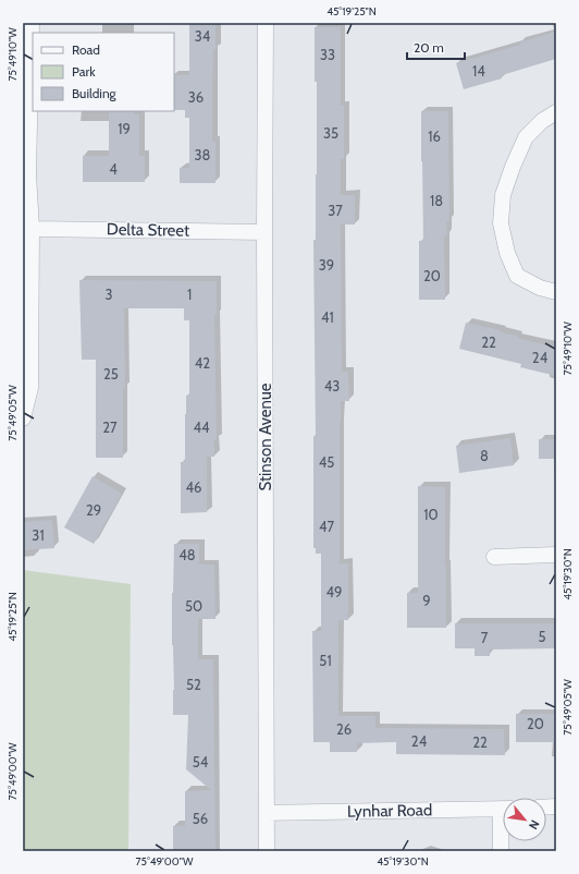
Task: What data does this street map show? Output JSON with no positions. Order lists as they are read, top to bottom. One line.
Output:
{"streets":{"street":["Delta Street","Stinson Avenue","Lynhar Road"]},"crossings":[["Delta Street","Stinson Avenue"],["Stinson Avenue","Lynhar Road"]],"house_numbers":["34","33","14","36","19","35","16","38","4","18","37","39","20","3","1","41","22","24","42","25","43","27","44","8","45","46","29","10","47","31","48","49","9","50","5","7","51","52","20","26","24","22","54","56"],"legend":["Road","Park","Building"],"scale_bar":"20 m","north":"bottom right","coordinates":["45°19'25\"N","75°49'10\"W","75°49'05\"W","45°19'30\"N","75°49'00\"W"]}
